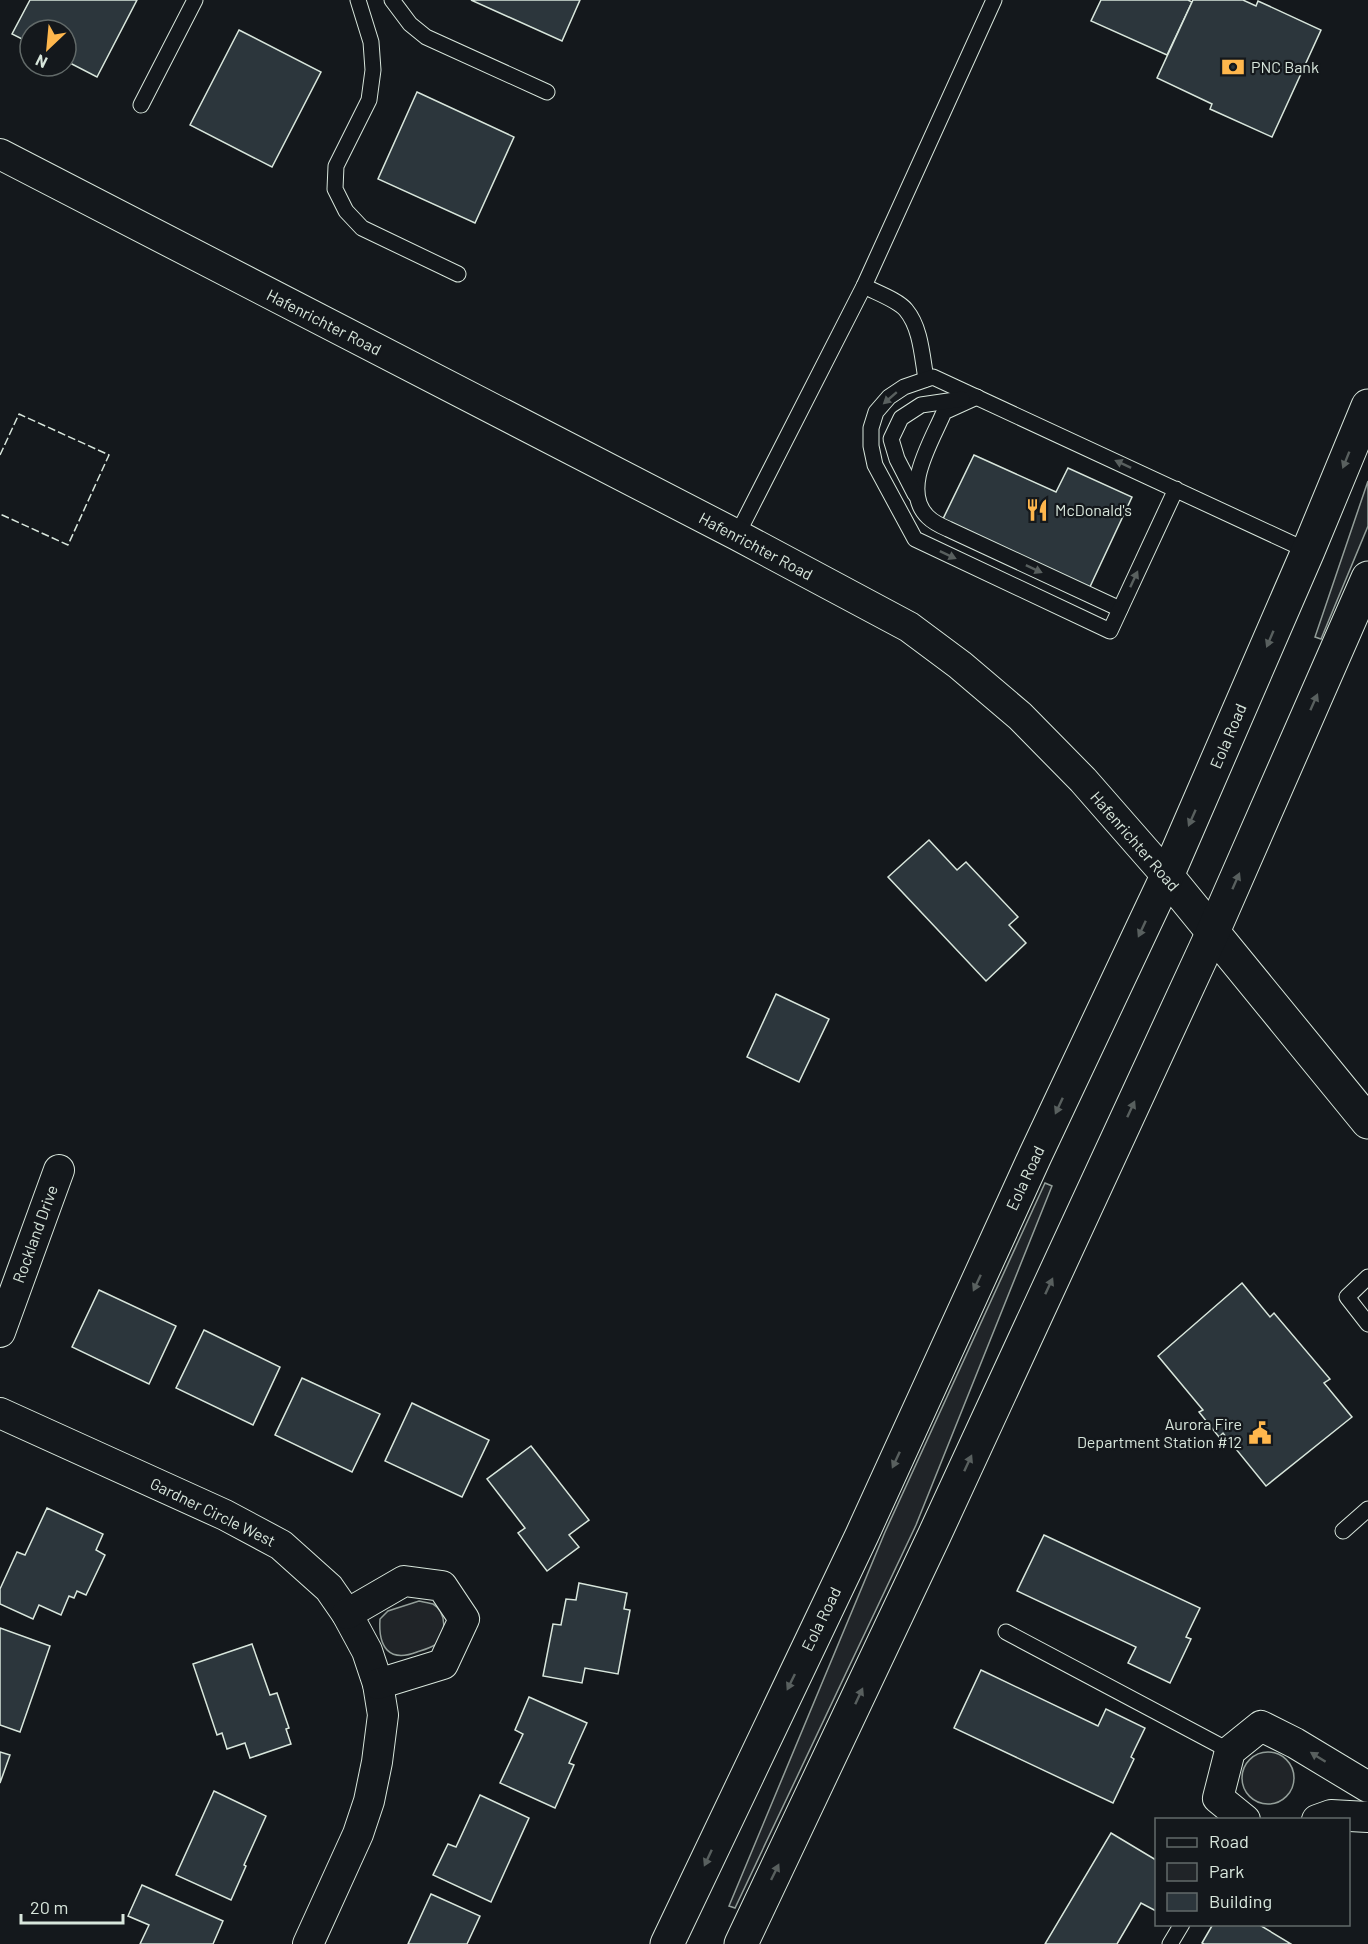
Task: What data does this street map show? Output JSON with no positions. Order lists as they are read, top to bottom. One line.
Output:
{"streets":{"street":["Hafenrichter Road","Eola Road","Rockland Drive","Gardner Circle West"]},"crossings":[["Hafenrichter Road","Eola Road"]],"places":{"bank":["PNC Bank"],"restaurant":["McDonald's"],"public building":["Aurora Fire Department Station #12"]},"legend":["Road","Park","Building"],"scale_bar":"20 m","north":"bottom left"}
